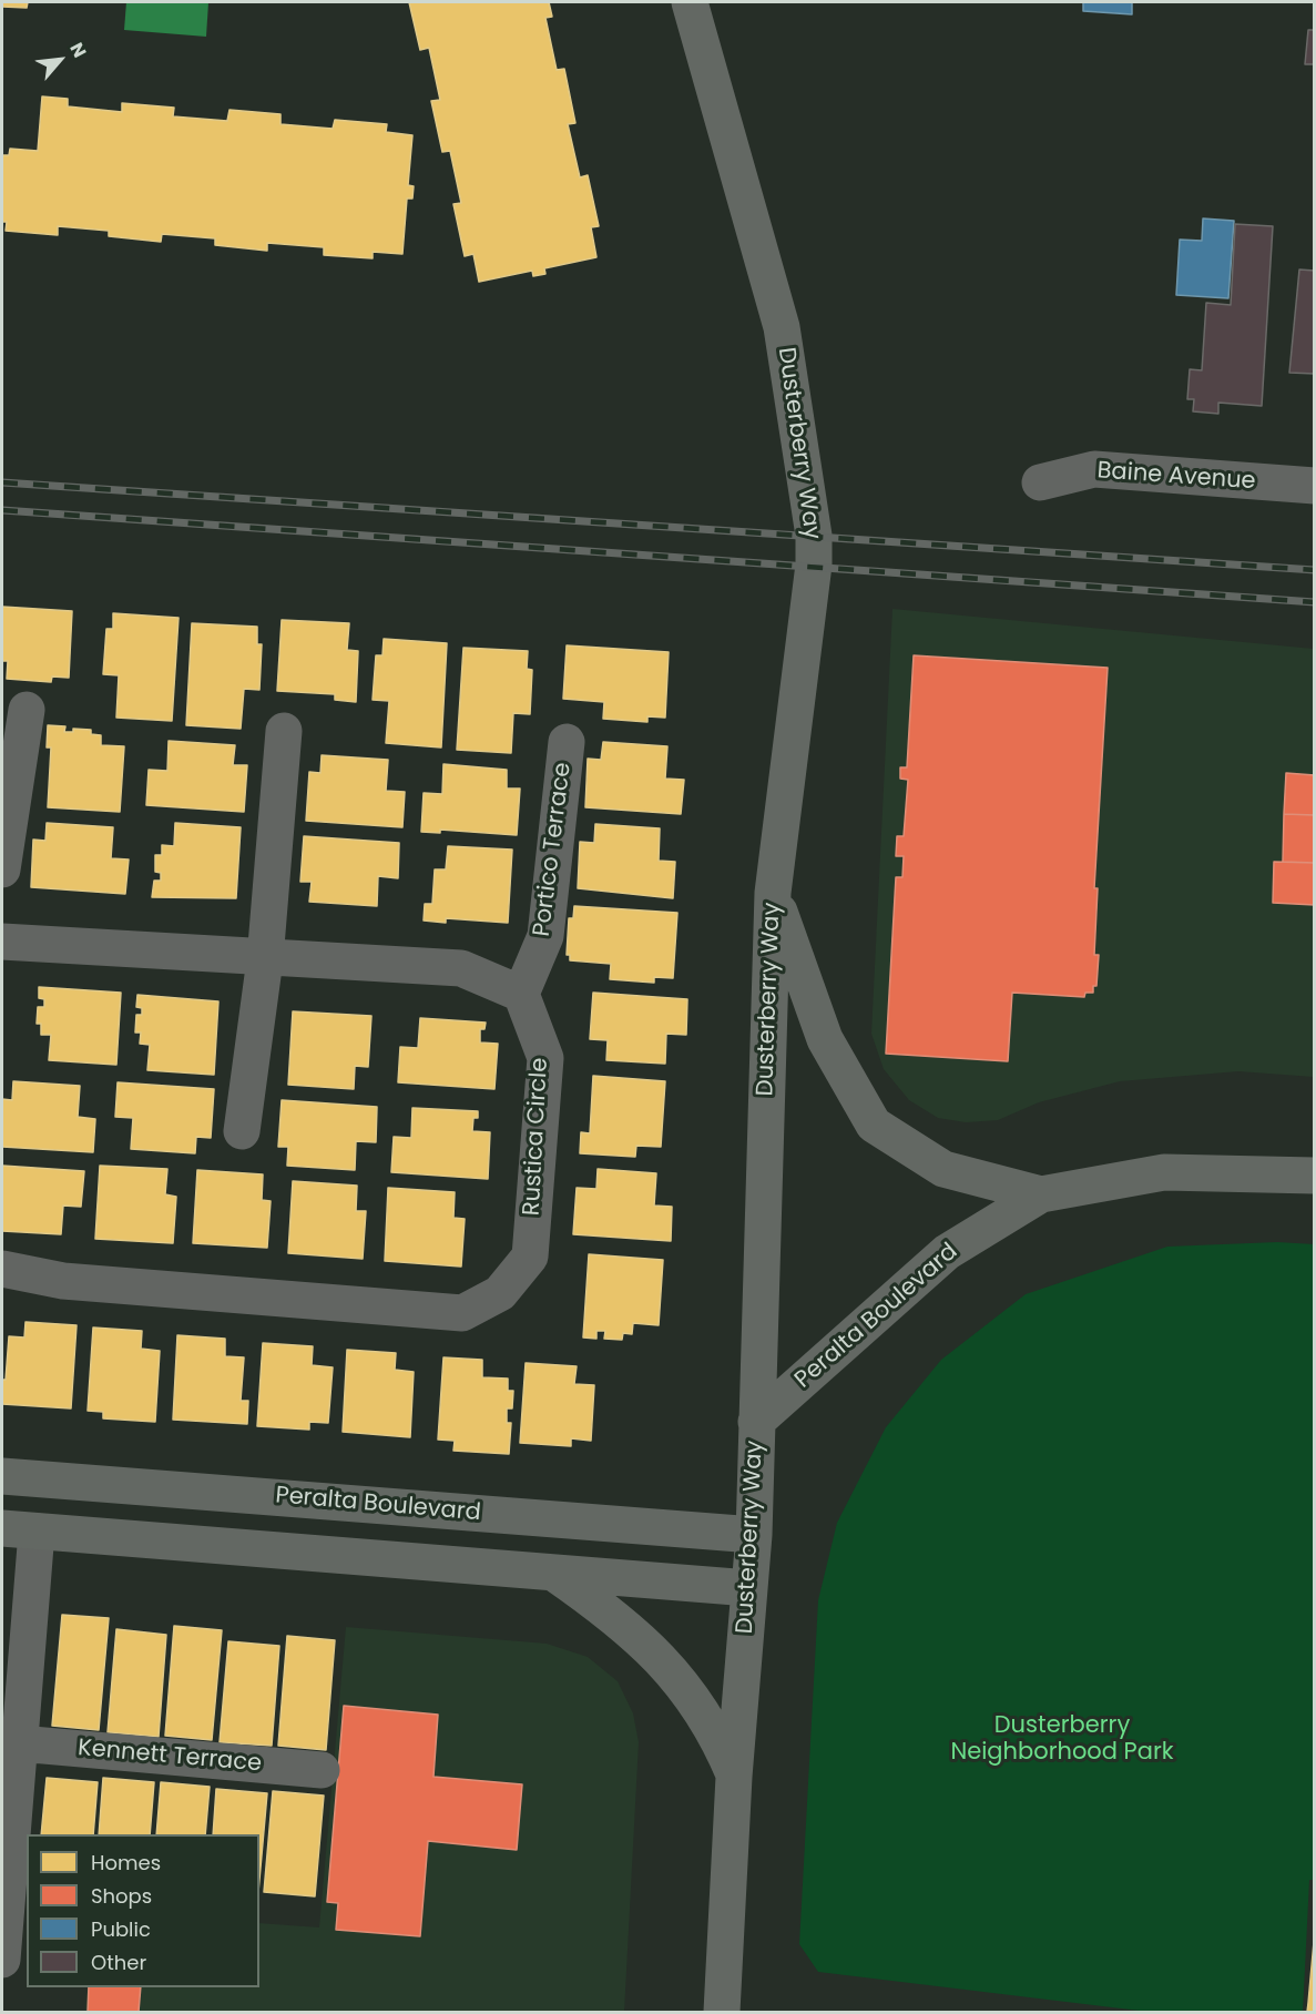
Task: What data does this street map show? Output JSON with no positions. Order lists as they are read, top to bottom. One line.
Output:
{"streets":{"main road":["Dusterberry Way","Peralta Boulevard"],"street":["Baine Avenue","Portico Terrace","Rustica Circle","Kennett Terrace"]},"crossings":[["Dusterberry Way","Peralta Boulevard"],["Portico Terrace","Rustica Circle"]],"parks":["Dusterberry Neighborhood Park"],"legend":["Homes","Shops","Public","Other"],"north":"top right"}
